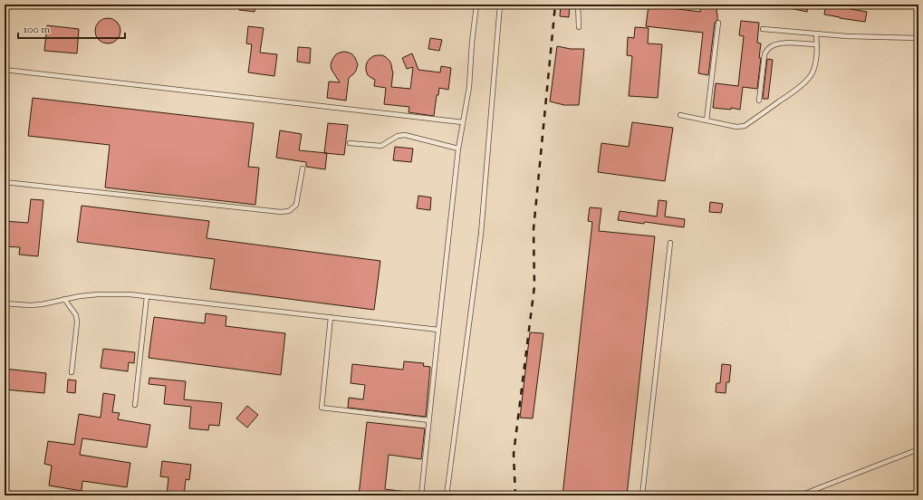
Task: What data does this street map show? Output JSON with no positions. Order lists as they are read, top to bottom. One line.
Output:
{"scale_bar":"100 m"}
